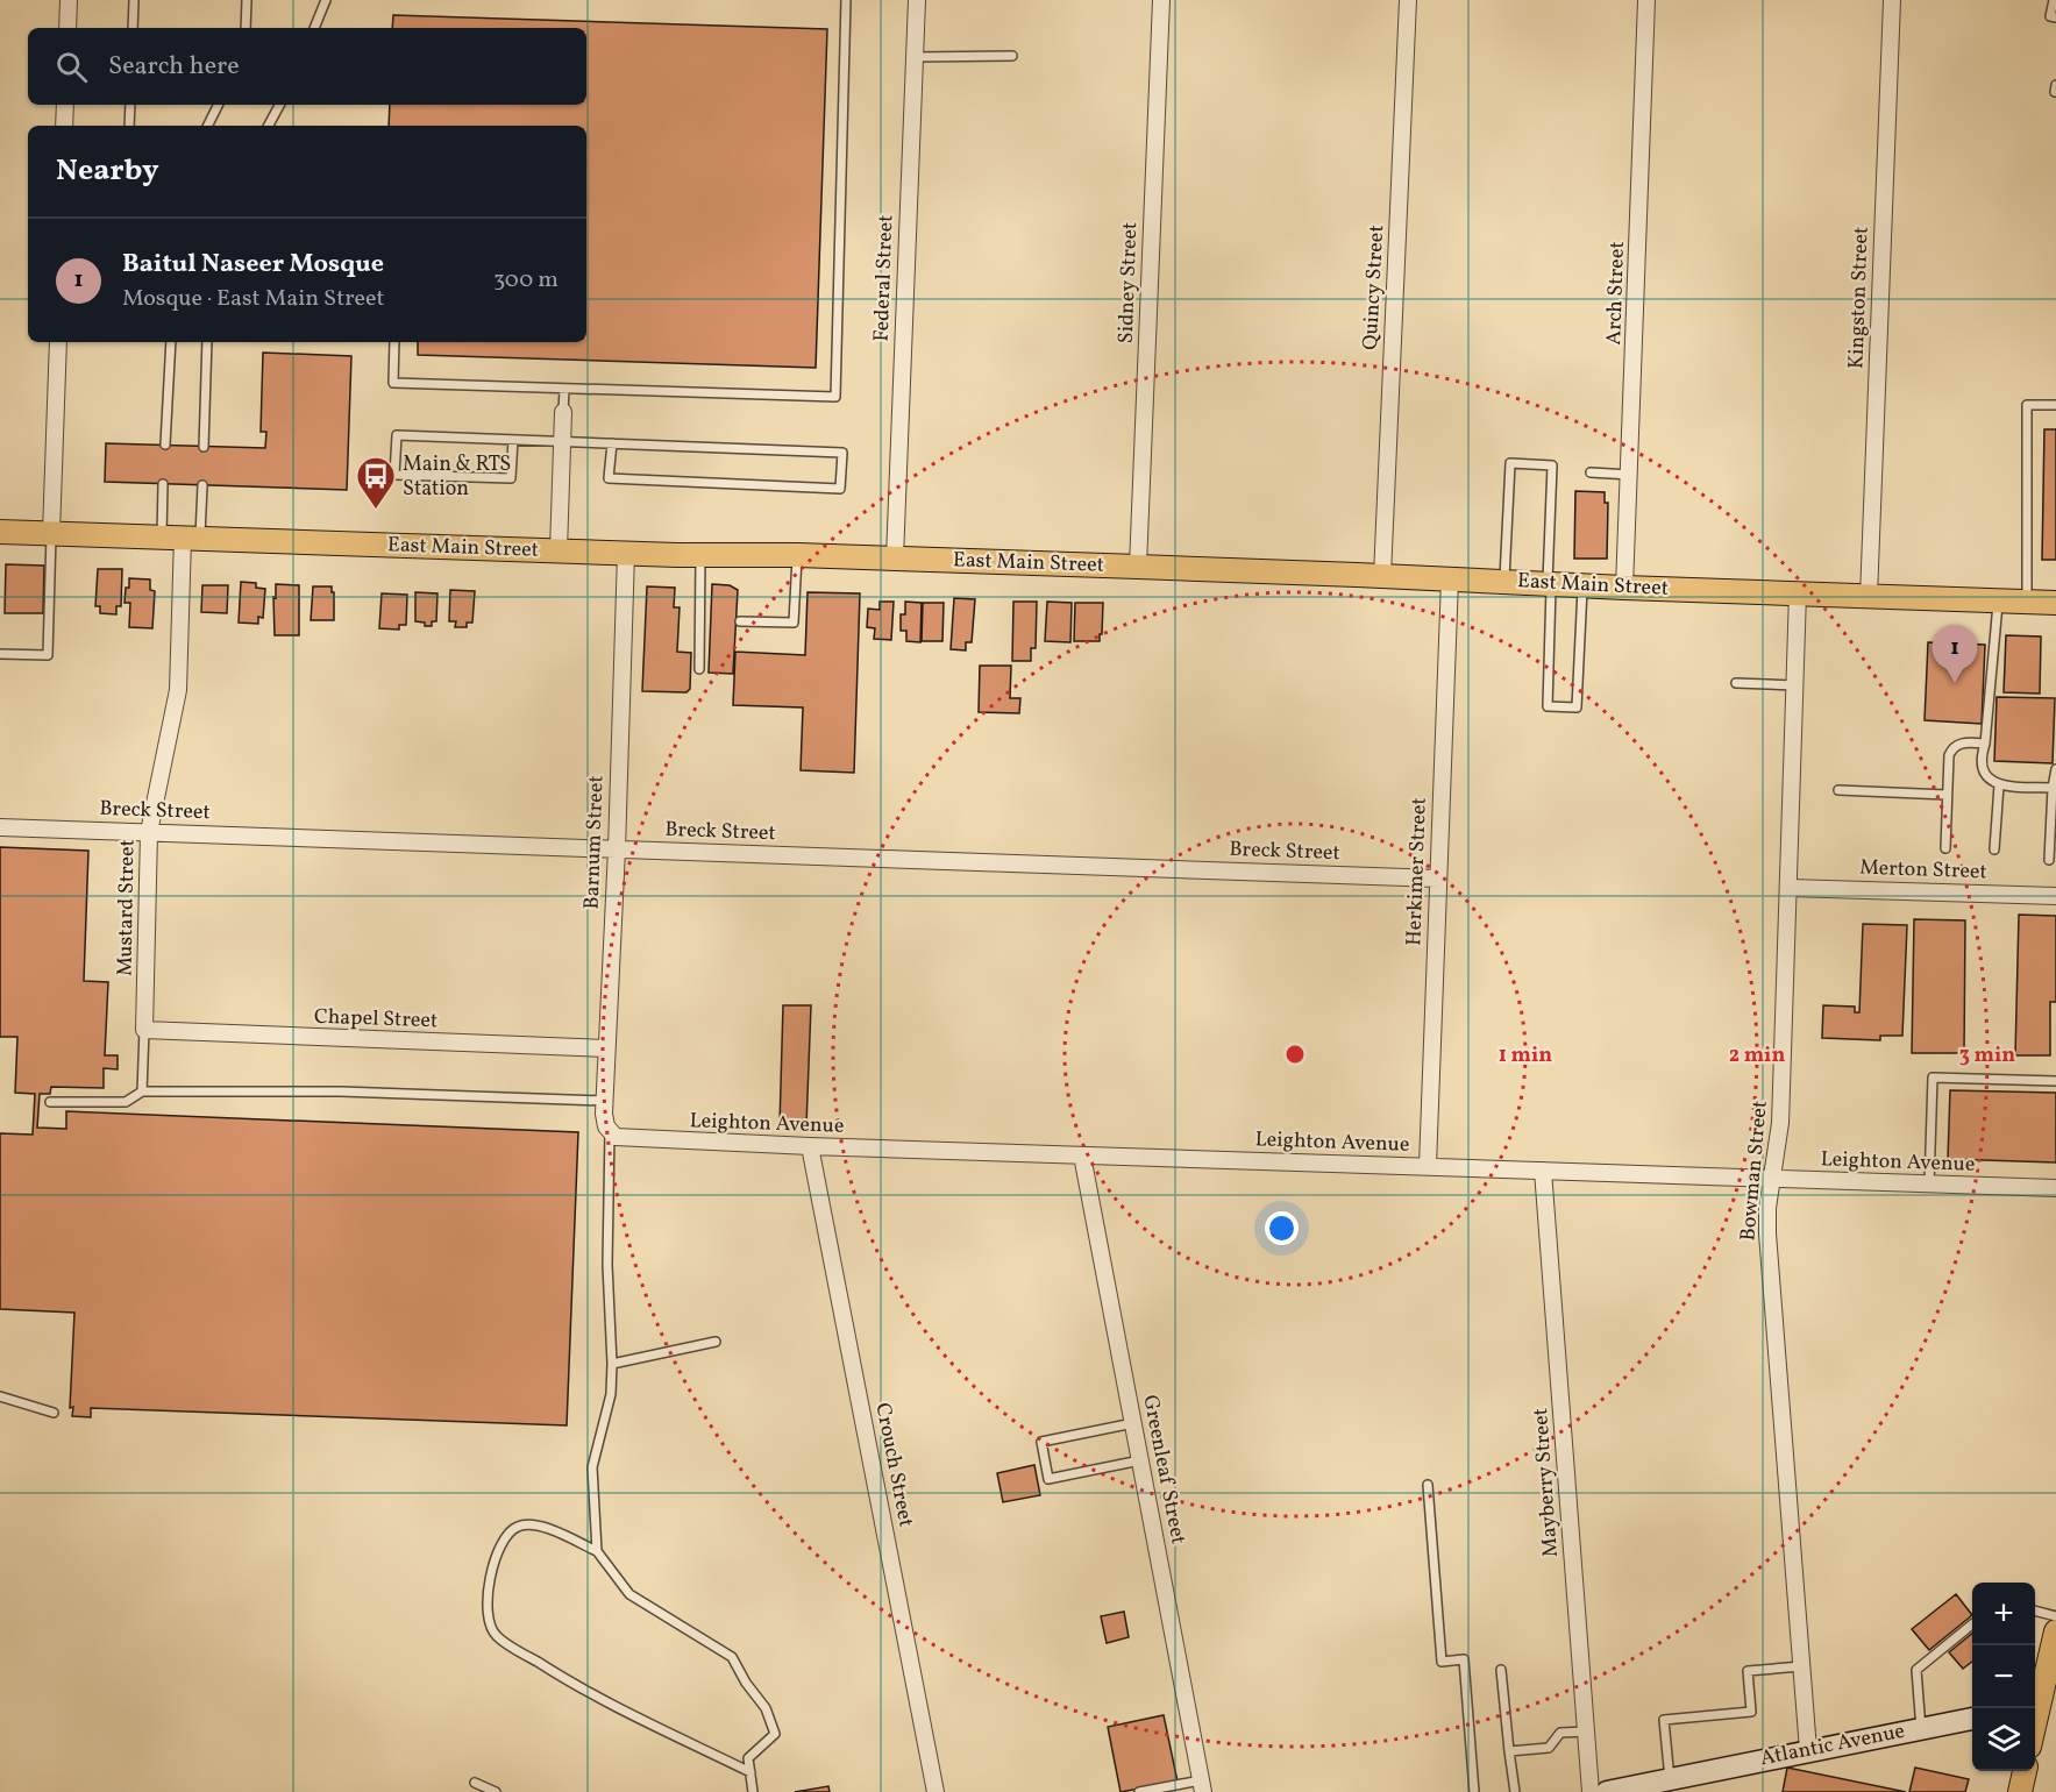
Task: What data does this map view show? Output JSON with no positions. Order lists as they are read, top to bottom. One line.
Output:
{"streets":{"main road":["East Main Street","Atlantic Avenue"],"street":["Federal Street","Sidney Street","Quincy Street","Arch Street","Kingston Street","Breck Street","Barnum Street","Merton Street","Herkimer Street","Mustard Street","Chapel Street","Leighton Avenue","Bowman Street","Crouch Street","Greenleaf Street","Mayberry Street"]},"crossings":[["Federal Street","East Main Street"],["Sidney Street","East Main Street"],["Quincy Street","East Main Street"],["Arch Street","East Main Street"],["Kingston Street","East Main Street"],["East Main Street","Barnum Street"],["East Main Street","Herkimer Street"],["East Main Street","Mustard Street"],["East Main Street","Bowman Street"],["Breck Street","Barnum Street"],["Breck Street","Herkimer Street"],["Breck Street","Mustard Street"],["Barnum Street","Chapel Street"],["Barnum Street","Leighton Avenue"],["Merton Street","Bowman Street"],["Herkimer Street","Leighton Avenue"],["Mustard Street","Chapel Street"],["Leighton Avenue","Bowman Street"],["Leighton Avenue","Crouch Street"],["Leighton Avenue","Greenleaf Street"],["Leighton Avenue","Mayberry Street"],["Bowman Street","Atlantic Avenue"]],"places":{"bus stop":["Main & RTS Station"]},"page":{"search":"Search here","heading":"Nearby","list":[{"mark":"1","name":"Baitul Naseer Mosque","note":"Mosque · East Main Street","value":"300 m"}],"pins":"1","map_buttons":["+","−"]},"rings":["1 min","2 min","3 min"]}
